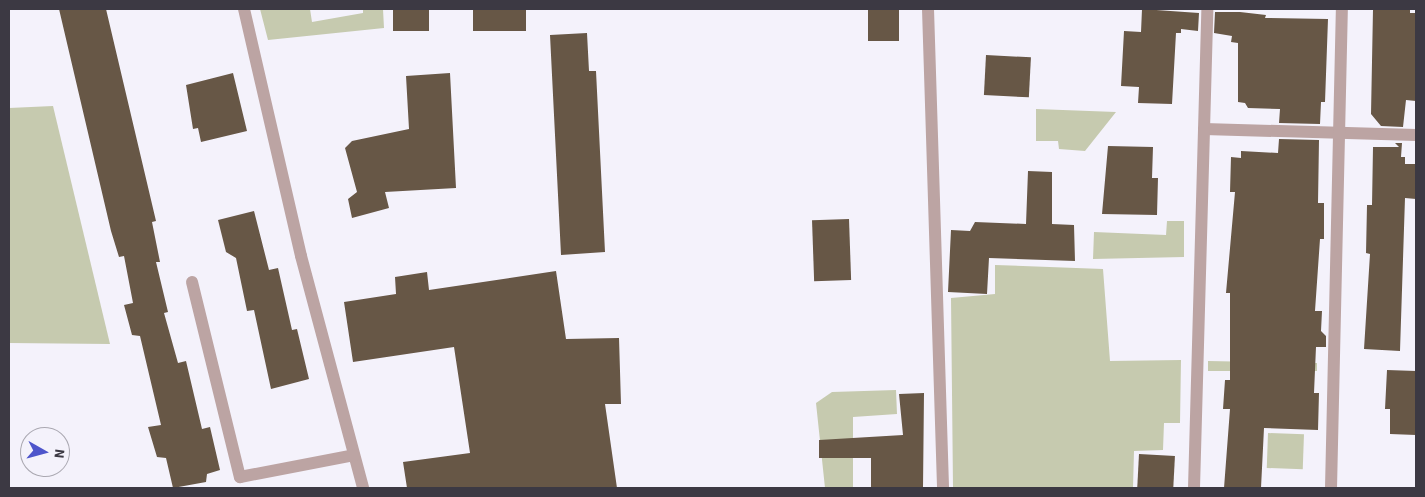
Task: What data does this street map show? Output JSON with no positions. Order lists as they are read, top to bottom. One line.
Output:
{"north":"right"}
